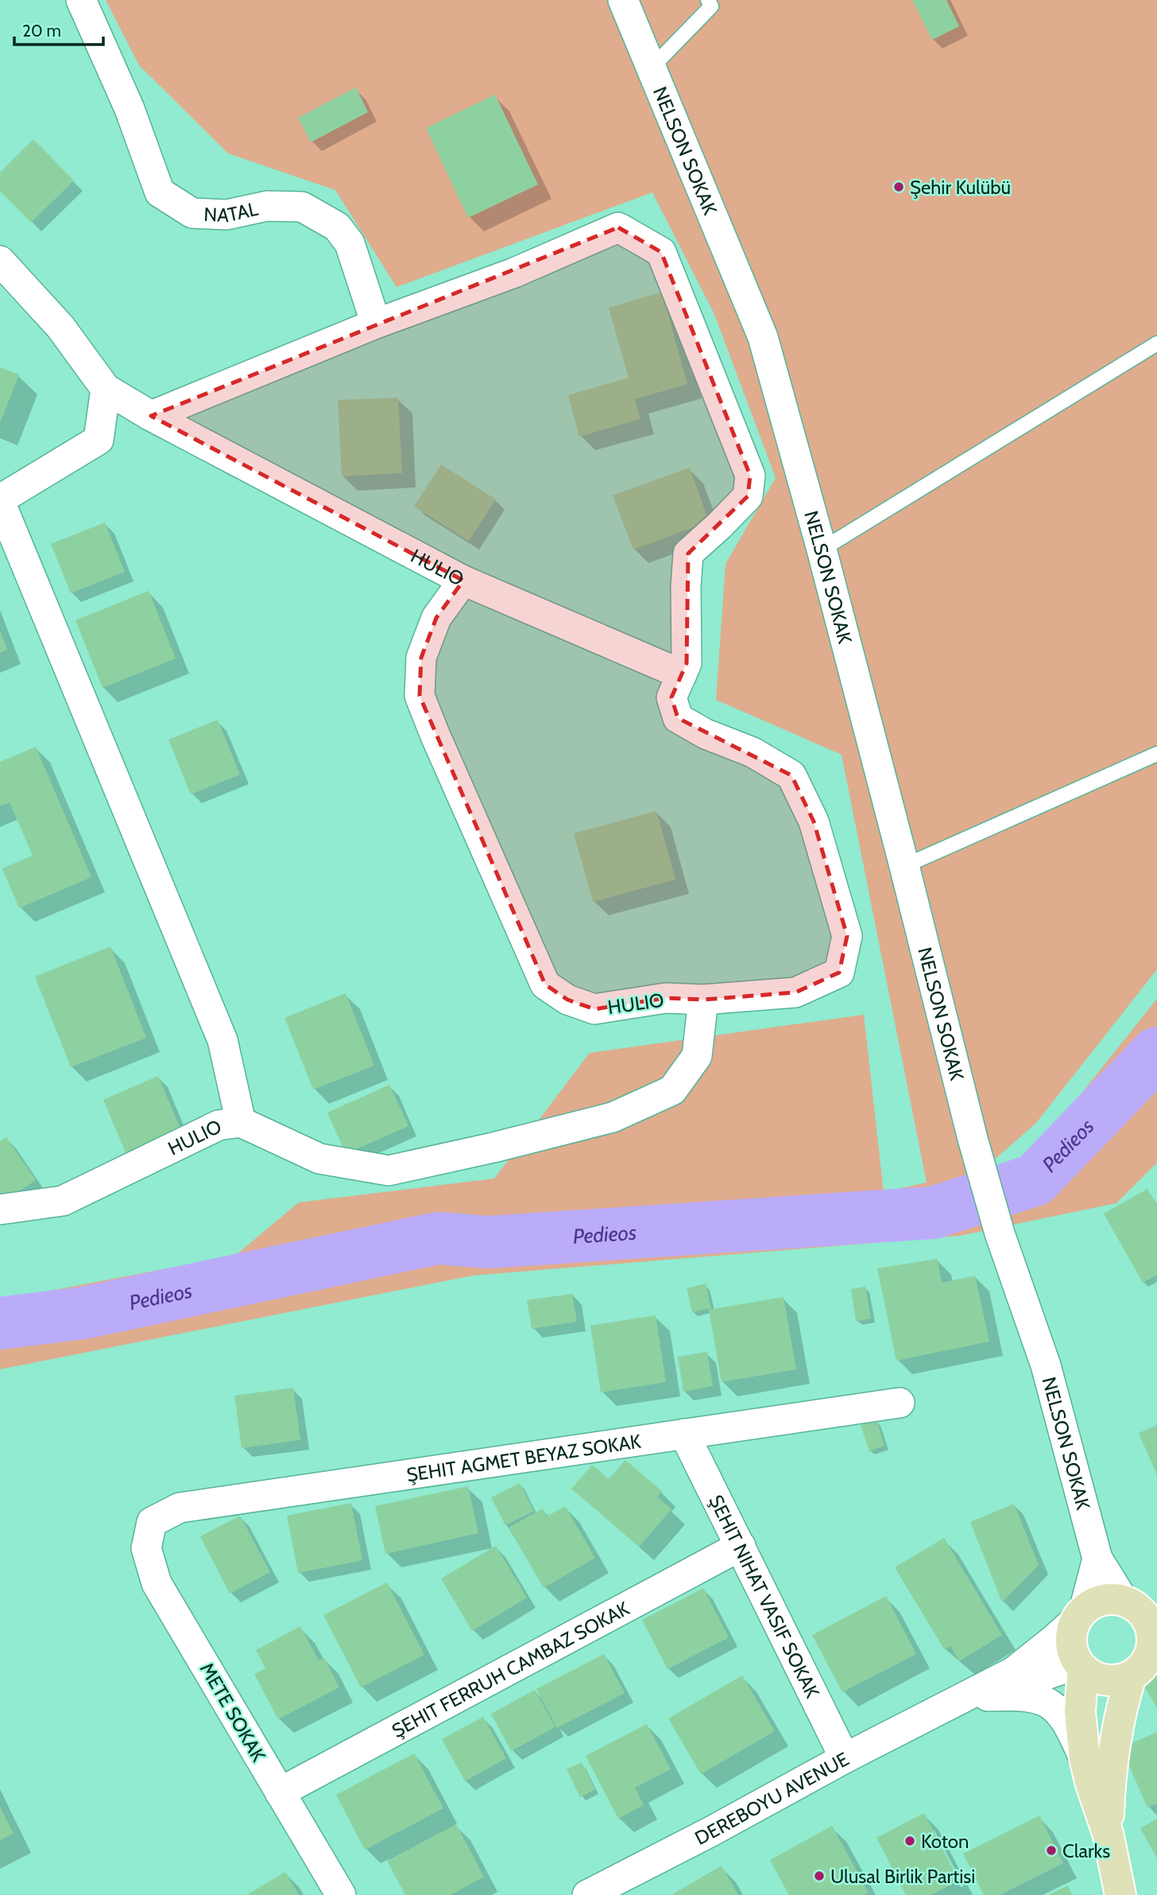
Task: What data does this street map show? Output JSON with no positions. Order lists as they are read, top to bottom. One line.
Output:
{"streets":{"street":["NELSON SOKAK","NATAL","HULIO","ŞEHIT AGMET BEYAZ SOKAK","ŞEHIT NIHAT VASIF SOKAK","ŞEHIT FERRUH CAMBAZ SOKAK","METE SOKAK","DEREBOYU AVENUE"]},"crossings":[["NELSON SOKAK","DEREBOYU AVENUE"],["ŞEHIT AGMET BEYAZ SOKAK","ŞEHIT NIHAT VASIF SOKAK"],["ŞEHIT AGMET BEYAZ SOKAK","METE SOKAK"],["ŞEHIT NIHAT VASIF SOKAK","ŞEHIT FERRUH CAMBAZ SOKAK"],["ŞEHIT NIHAT VASIF SOKAK","DEREBOYU AVENUE"],["ŞEHIT FERRUH CAMBAZ SOKAK","METE SOKAK"]],"water":["Pedieos"],"places":["Şehir Kulübü","Koton","Clarks","Ulusal Birlik Partisi"],"scale_bar":"20 m"}
